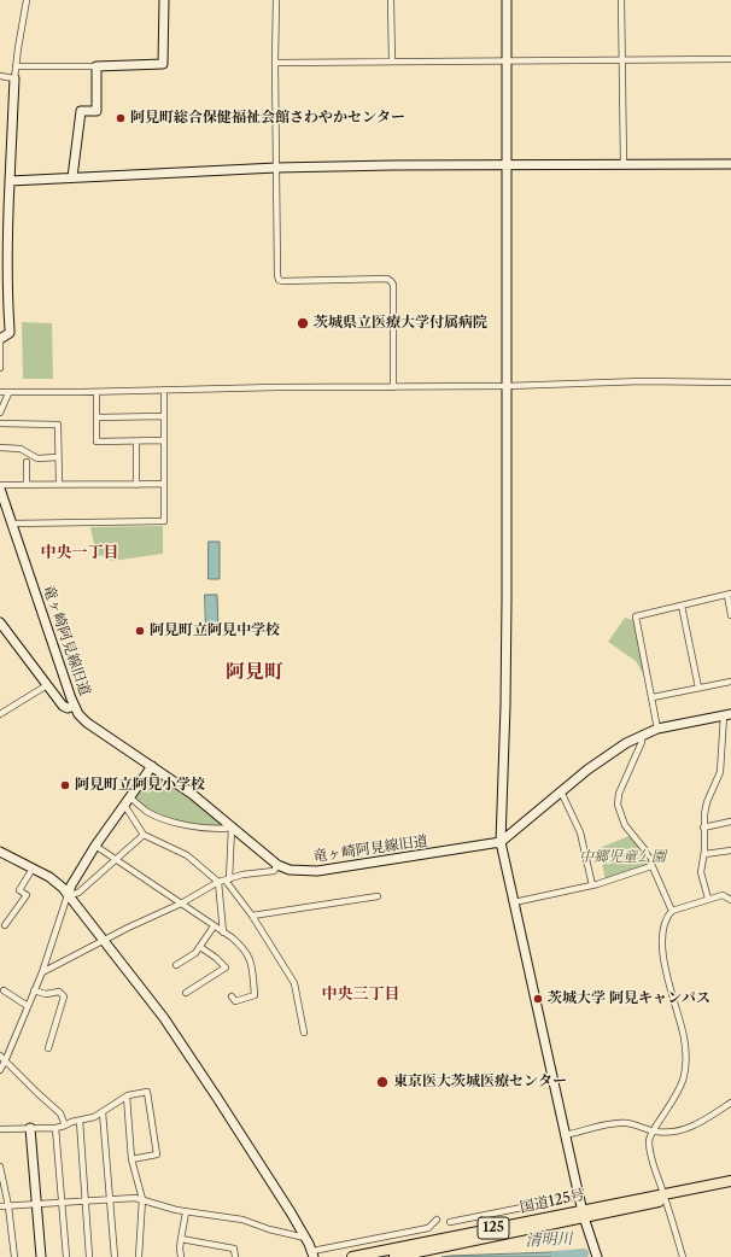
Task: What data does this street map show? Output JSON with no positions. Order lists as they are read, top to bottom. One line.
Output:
{"streets":{"highway":["国道125号","125"],"street":["竜ヶ崎阿見線旧道"]},"districts":["中央一丁目","阿見町","中央三丁目"],"water":["清明川"],"parks":["中郷児童公園"],"places":["阿見町総合保健福祉会館さわやかセンター","茨城県立医療大学付属病院","阿見町立阿見中学校","阿見町立阿見小学校","茨城大学 阿見キャンパス","東京医大茨城医療センター"]}
